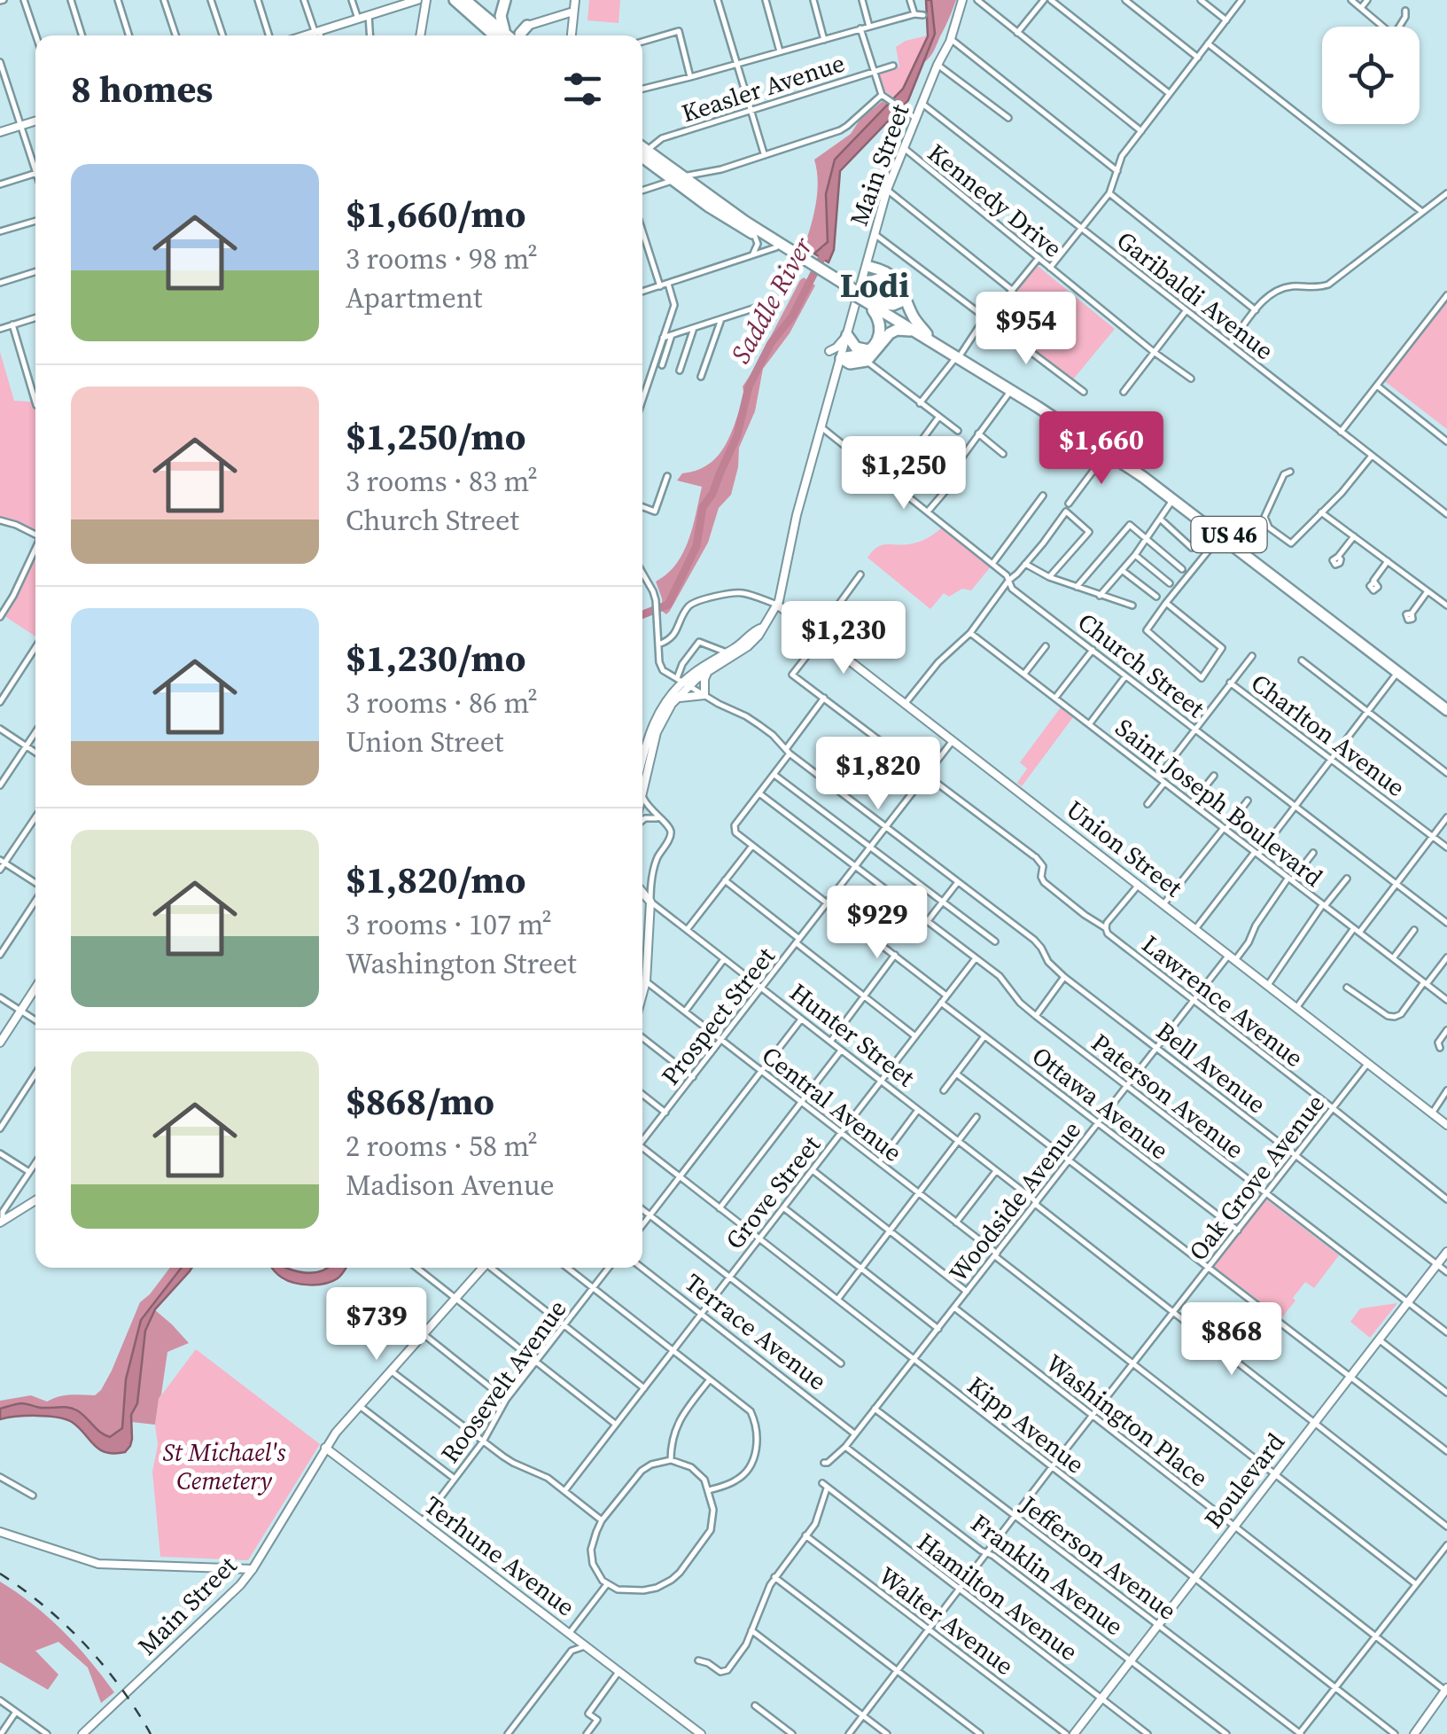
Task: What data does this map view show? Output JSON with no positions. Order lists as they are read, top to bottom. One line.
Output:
{"streets":{"highway":["US 46"],"street":["Keasler Avenue","Main Street","Kennedy Drive","Garibaldi Avenue","Church Street","Charlton Avenue","Saint Joseph Boulevard","Union Street","Lawrence Avenue","Prospect Street","Hunter Street","Bell Avenue","Paterson Avenue","Ottawa Avenue","Central Avenue","Oak Grove Avenue","Grove Street","Woodside Avenue","Terrace Avenue","Roosevelt Avenue","Washington Place","Kipp Avenue","Boulevard","Terhune Avenue","Jefferson Avenue","Franklin Avenue","Hamilton Avenue","Walter Avenue"]},"crossings":[["Main Street","Kennedy Drive"],["Main Street","Garibaldi Avenue"],["Main Street","US 46"],["Main Street","Church Street"],["Main Street","Union Street"],["Main Street","Terhune Avenue"],["Saint Joseph Boulevard","Woodside Avenue"],["Union Street","Prospect Street"],["Union Street","Oak Grove Avenue"],["Union Street","Woodside Avenue"],["Lawrence Avenue","Prospect Street"],["Lawrence Avenue","Oak Grove Avenue"],["Lawrence Avenue","Woodside Avenue"],["Prospect Street","Hunter Street"],["Prospect Street","Bell Avenue"],["Prospect Street","Paterson Avenue"],["Prospect Street","Central Avenue"],["Hunter Street","Oak Grove Avenue"],["Hunter Street","Grove Street"],["Hunter Street","Woodside Avenue"],["Hunter Street","Boulevard"],["Bell Avenue","Oak Grove Avenue"],["Bell Avenue","Woodside Avenue"],["Bell Avenue","Boulevard"],["Paterson Avenue","Oak Grove Avenue"],["Paterson Avenue","Grove Street"],["Paterson Avenue","Woodside Avenue"],["Paterson Avenue","Boulevard"],["Ottawa Avenue","Oak Grove Avenue"],["Ottawa Avenue","Grove Street"],["Ottawa Avenue","Woodside Avenue"],["Central Avenue","Oak Grove Avenue"],["Central Avenue","Grove Street"],["Central Avenue","Woodside Avenue"],["Central Avenue","Boulevard"],["Oak Grove Avenue","Washington Place"],["Oak Grove Avenue","Kipp Avenue"],["Oak Grove Avenue","Jefferson Avenue"],["Oak Grove Avenue","Franklin Avenue"],["Oak Grove Avenue","Hamilton Avenue"],["Oak Grove Avenue","Walter Avenue"],["Grove Street","Terrace Avenue"],["Grove Street","Kipp Avenue"],["Woodside Avenue","Terrace Avenue"],["Woodside Avenue","Washington Place"],["Woodside Avenue","Kipp Avenue"],["Woodside Avenue","Jefferson Avenue"],["Woodside Avenue","Franklin Avenue"],["Roosevelt Avenue","Terhune Avenue"],["Washington Place","Boulevard"],["Kipp Avenue","Boulevard"],["Boulevard","Jefferson Avenue"],["Boulevard","Franklin Avenue"],["Boulevard","Hamilton Avenue"],["Hamilton Avenue","Walter Avenue"]],"districts":["Lodi"],"water":["Saddle River"],"parks":["St Michael's Cemetery"],"page":{"heading":"8 homes","list":[{"name":"$1,660/mo","note":"3 rooms · 98 m² · Apartment"},{"name":"$1,250/mo","note":"3 rooms · 83 m² · Church Street"},{"name":"$1,230/mo","note":"3 rooms · 86 m² · Union Street"},{"name":"$1,820/mo","note":"3 rooms · 107 m² · Washington Street"},{"name":"$868/mo","note":"2 rooms · 58 m² · Madison Avenue"}],"price":["$954","$1,660","$1,250","$1,230","$1,820","$929","$739","$868"]}}
